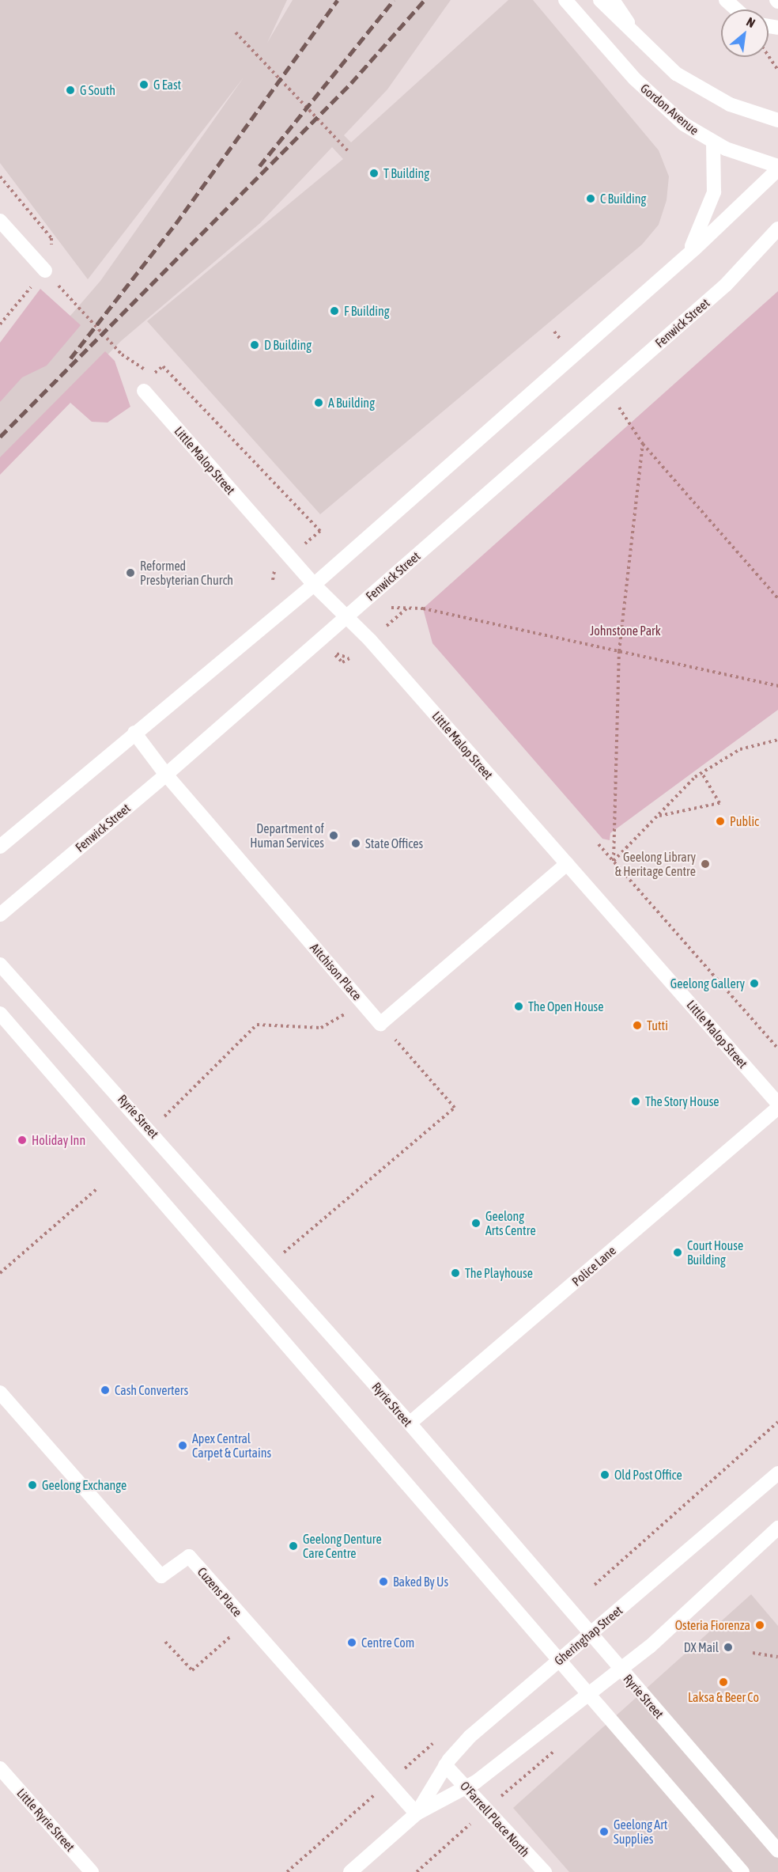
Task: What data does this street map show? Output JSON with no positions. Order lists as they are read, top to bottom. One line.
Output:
{"streets":{"street":["Gordon Avenue","Fenwick Street","Little Malop Street","Aitchison Place","Ryrie Street","Police Lane","Cuzens Place","Gheringhap Street","O'Farrell Place North","Little Ryrie Street"]},"crossings":[["Fenwick Street","Little Malop Street"],["Fenwick Street","Aitchison Place"],["Ryrie Street","Police Lane"],["Ryrie Street","Gheringhap Street"],["Cuzens Place","Gheringhap Street"],["Gheringhap Street","O'Farrell Place North"]],"parks":["Johnstone Park"],"places":["G East","G South","T Building","C Building","F Building","D Building","A Building","Reformed Presbyterian Church","Public","Department of Human Services","State Offices","Geelong Library & Heritage Centre","Geelong Gallery","The Open House","Tutti","The Story House","Holiday Inn","Geelong Arts Centre","Court House Building","The Playhouse","Cash Converters","Apex Central Carpet & Curtains","Old Post Office","Geelong Exchange","Geelong Denture Care Centre","Baked By Us","Osteria Fiorenza","Centre Com","DX Mail","Laksa & Beer Co","Geelong Art Supplies"],"north":"top right"}
